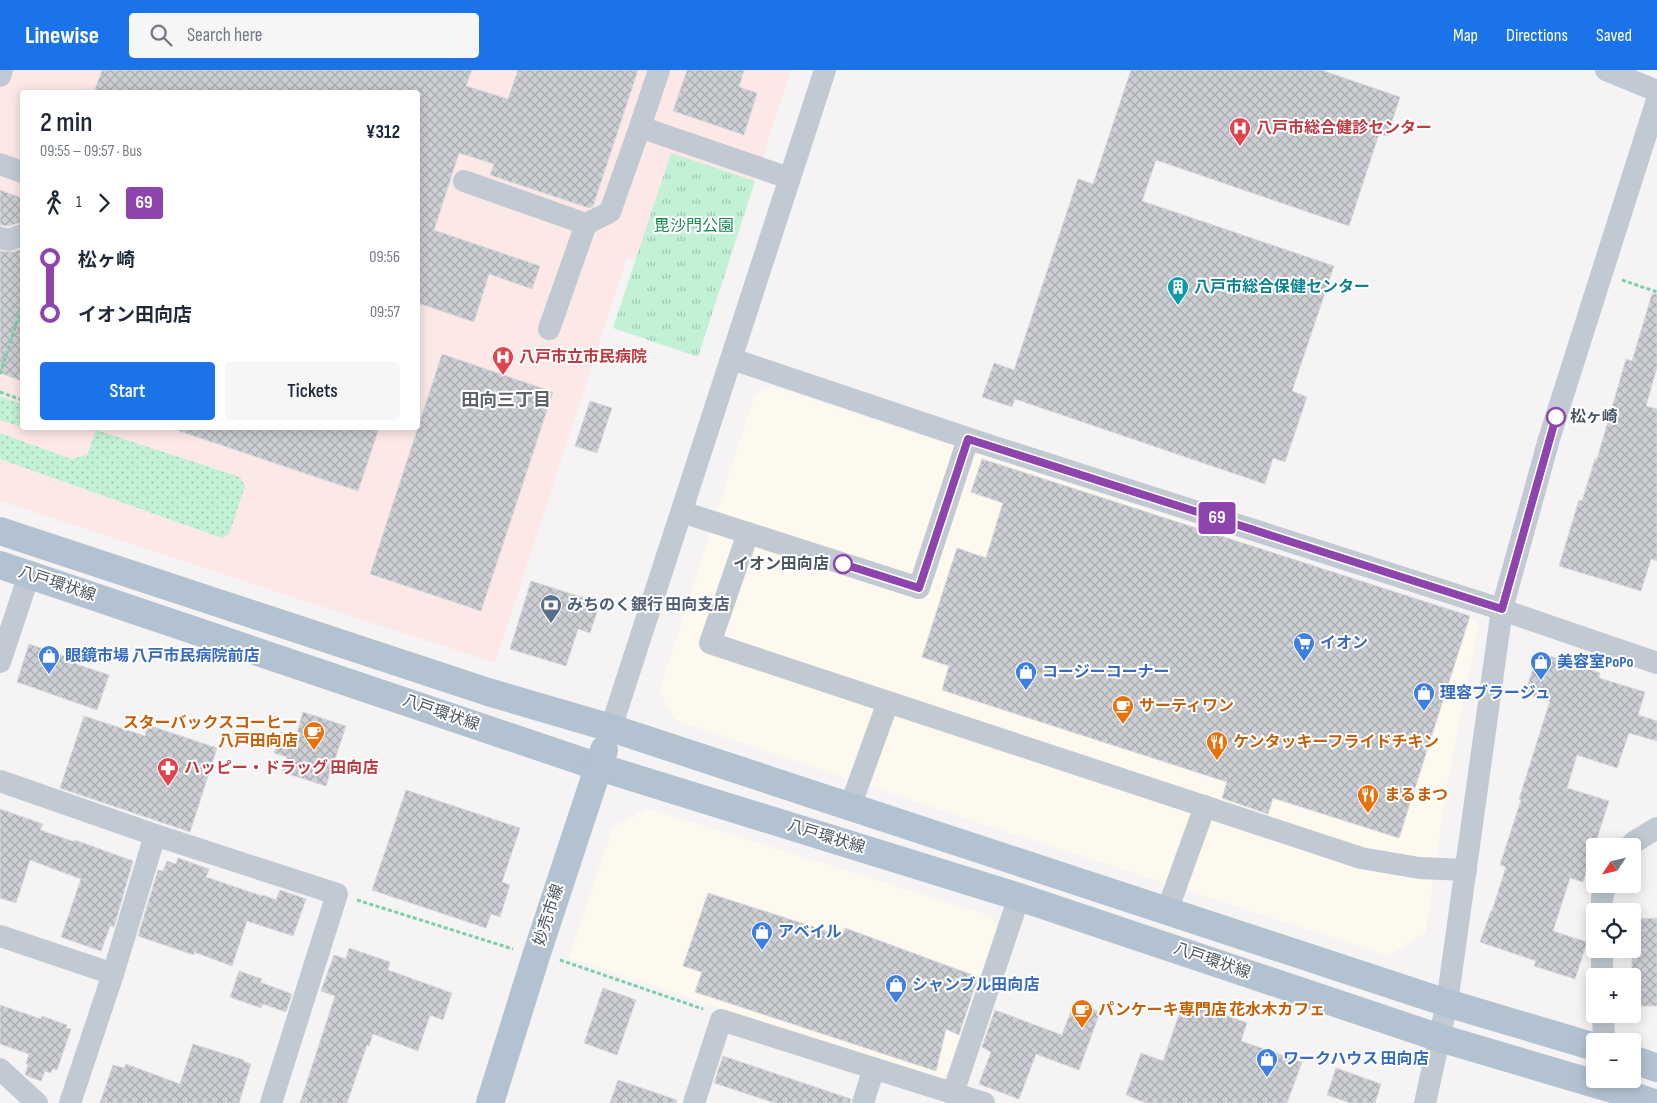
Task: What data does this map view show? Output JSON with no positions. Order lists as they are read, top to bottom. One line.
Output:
{"streets":{"main road":["八戸環状線","妙売市線"]},"crossings":[["八戸環状線","妙売市線"]],"districts":["田向三丁目"],"parks":["毘沙門公園"],"places":{"hospital":["八戸市総合健診センター","八戸市立市民病院"],"building":["八戸市総合保健センター"],"other":["松ヶ崎","イオン田向店"],"bank":["みちのく銀行 田向支店"],"supermarket":["イオン"],"shop":["眼鏡市場 八戸市民病院前店","美容室PoPo","コージーコーナー","理容ブラージュ","アベイル","シャンブル田向店","ワークハウス 田向店"],"cafe":["サーティワン","スターバックスコーヒー 八戸田向店","パンケーキ専門店 花水木カフェ"],"restaurant":["ケンタッキーフライドチキン","まるまつ"],"pharmacy":["ハッピー・ドラッグ 田向店"]},"lines":["bus line 69"],"north":"bottom left","page":{"header":"Linewise","search":"Search here","nav":["Map","Directions","Saved"],"on_map":"69","heading":["2 min","09:55 – 09:57 · Bus","¥312"],"legs":["1","69"],"list":[{"name":"松ヶ崎","value":"09:56"},{"name":"イオン田向店","value":"09:57"}],"buttons":["Start","Tickets"],"map_buttons":["+","−"]}}
